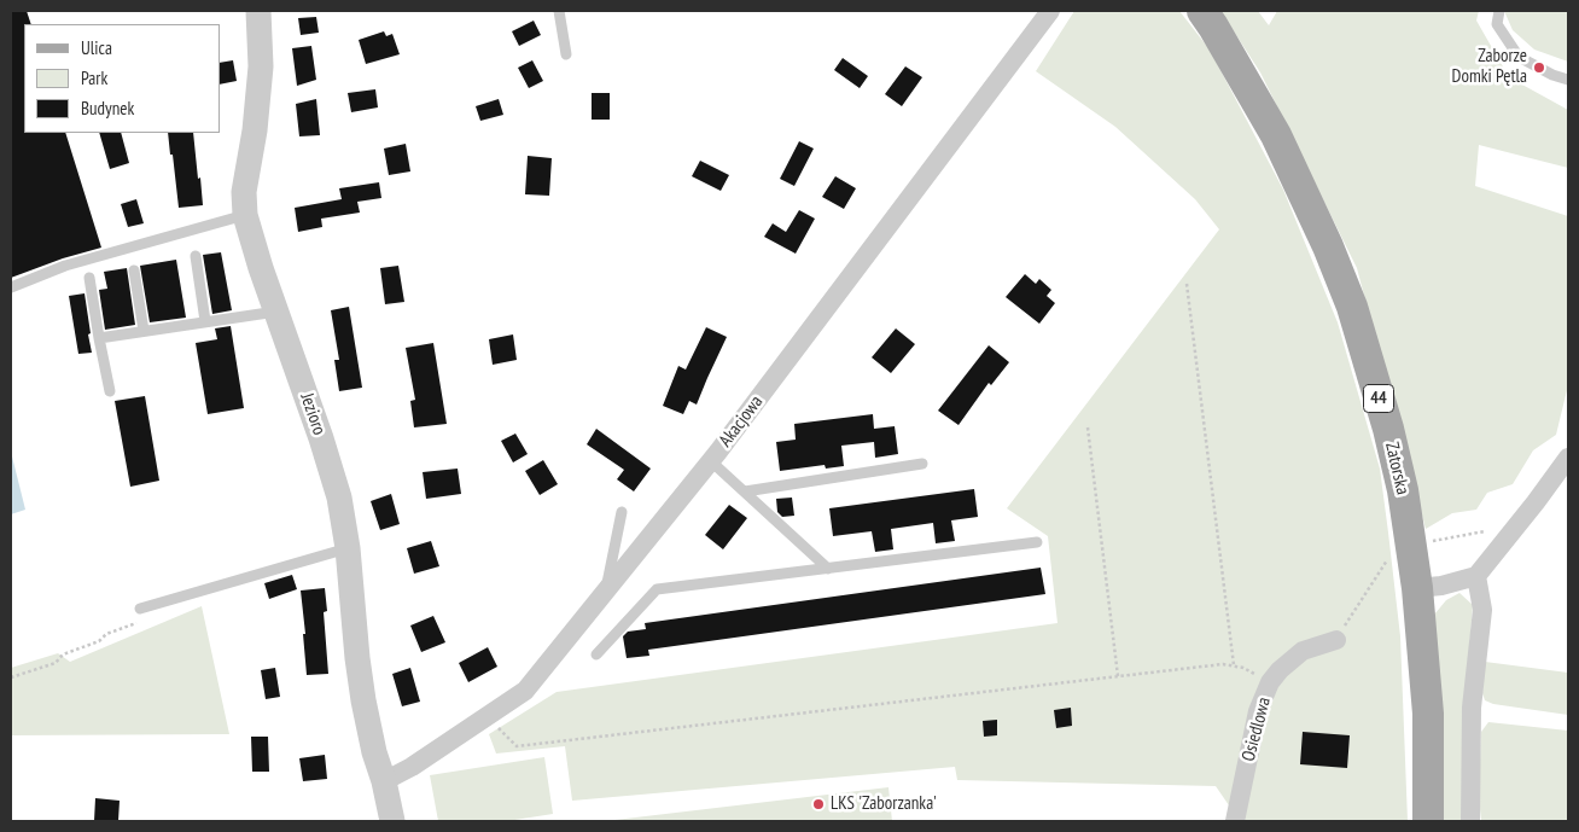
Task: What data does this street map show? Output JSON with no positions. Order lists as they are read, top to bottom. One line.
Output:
{"streets":{"main road":["44","Zatorska"],"street":["Jezioro","Akacjowa","Osiedlowa"]},"crossings":[["Jezioro","Akacjowa"]],"places":["Zaborze Domki Pętla","LKS 'Zaborzanka'"],"legend":["Ulica","Park","Budynek"]}
